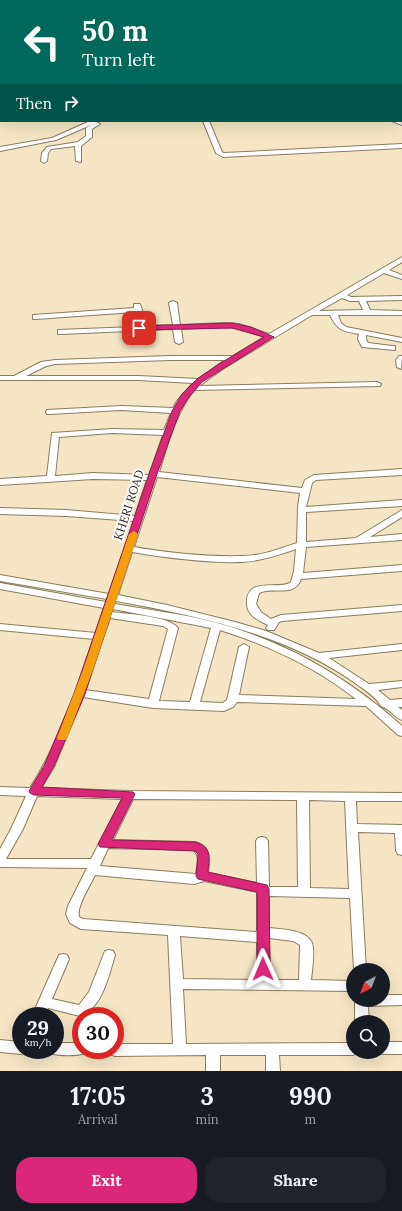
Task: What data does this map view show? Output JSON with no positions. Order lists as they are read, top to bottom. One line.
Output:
{"streets":{"street":["KHERI ROAD"]},"north":"bottom left","page":{"turn":["50 m","Turn left"],"then":"Then","speed":"29 km/h","limit":"30","eta":["17:05","Arrival","3","min","990","m"],"buttons":["Exit","Share"]}}
